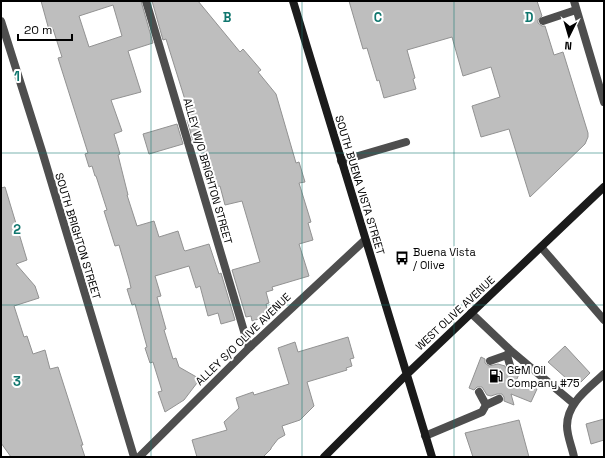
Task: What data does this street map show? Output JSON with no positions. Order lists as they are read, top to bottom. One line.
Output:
{"streets":{"main road":["SOUTH BUENA VISTA STREET","WEST OLIVE AVENUE"],"street":["ALLEY W/O BRIGHTON STREET","SOUTH BRIGHTON STREET","ALLEY S/O OLIVE AVENUE"]},"crossings":[["ALLEY W/O BRIGHTON STREET","ALLEY S/O OLIVE AVENUE"],["SOUTH BUENA VISTA STREET","WEST OLIVE AVENUE"],["SOUTH BUENA VISTA STREET","ALLEY S/O OLIVE AVENUE"]],"places":{"bus stop":["Buena Vista / Olive"],"fuel station":["G&M Oil Company #75"]},"scale_bar":"20 m","north":"bottom","grid":{"columns":["B","C","D"],"rows":["1","2","3"]}}
